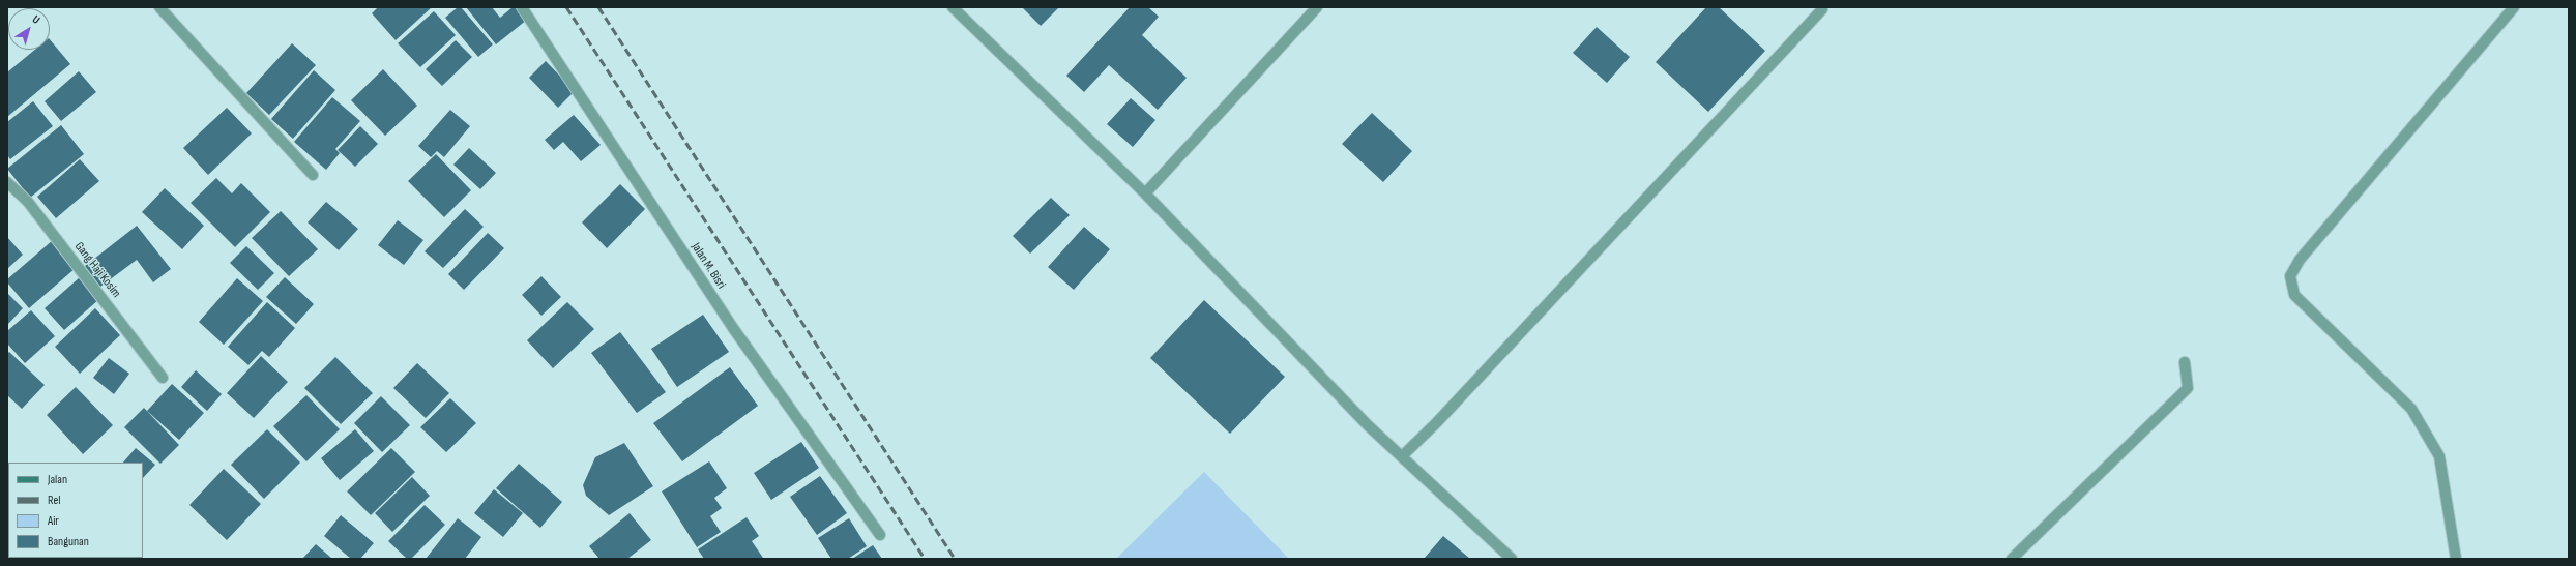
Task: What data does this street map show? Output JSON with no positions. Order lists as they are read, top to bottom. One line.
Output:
{"streets":{"street":["Jalan M. Bisri","Gang Haji Kosim"]},"legend":["Jalan","Rel","Air","Bangunan"],"north":"top right"}
